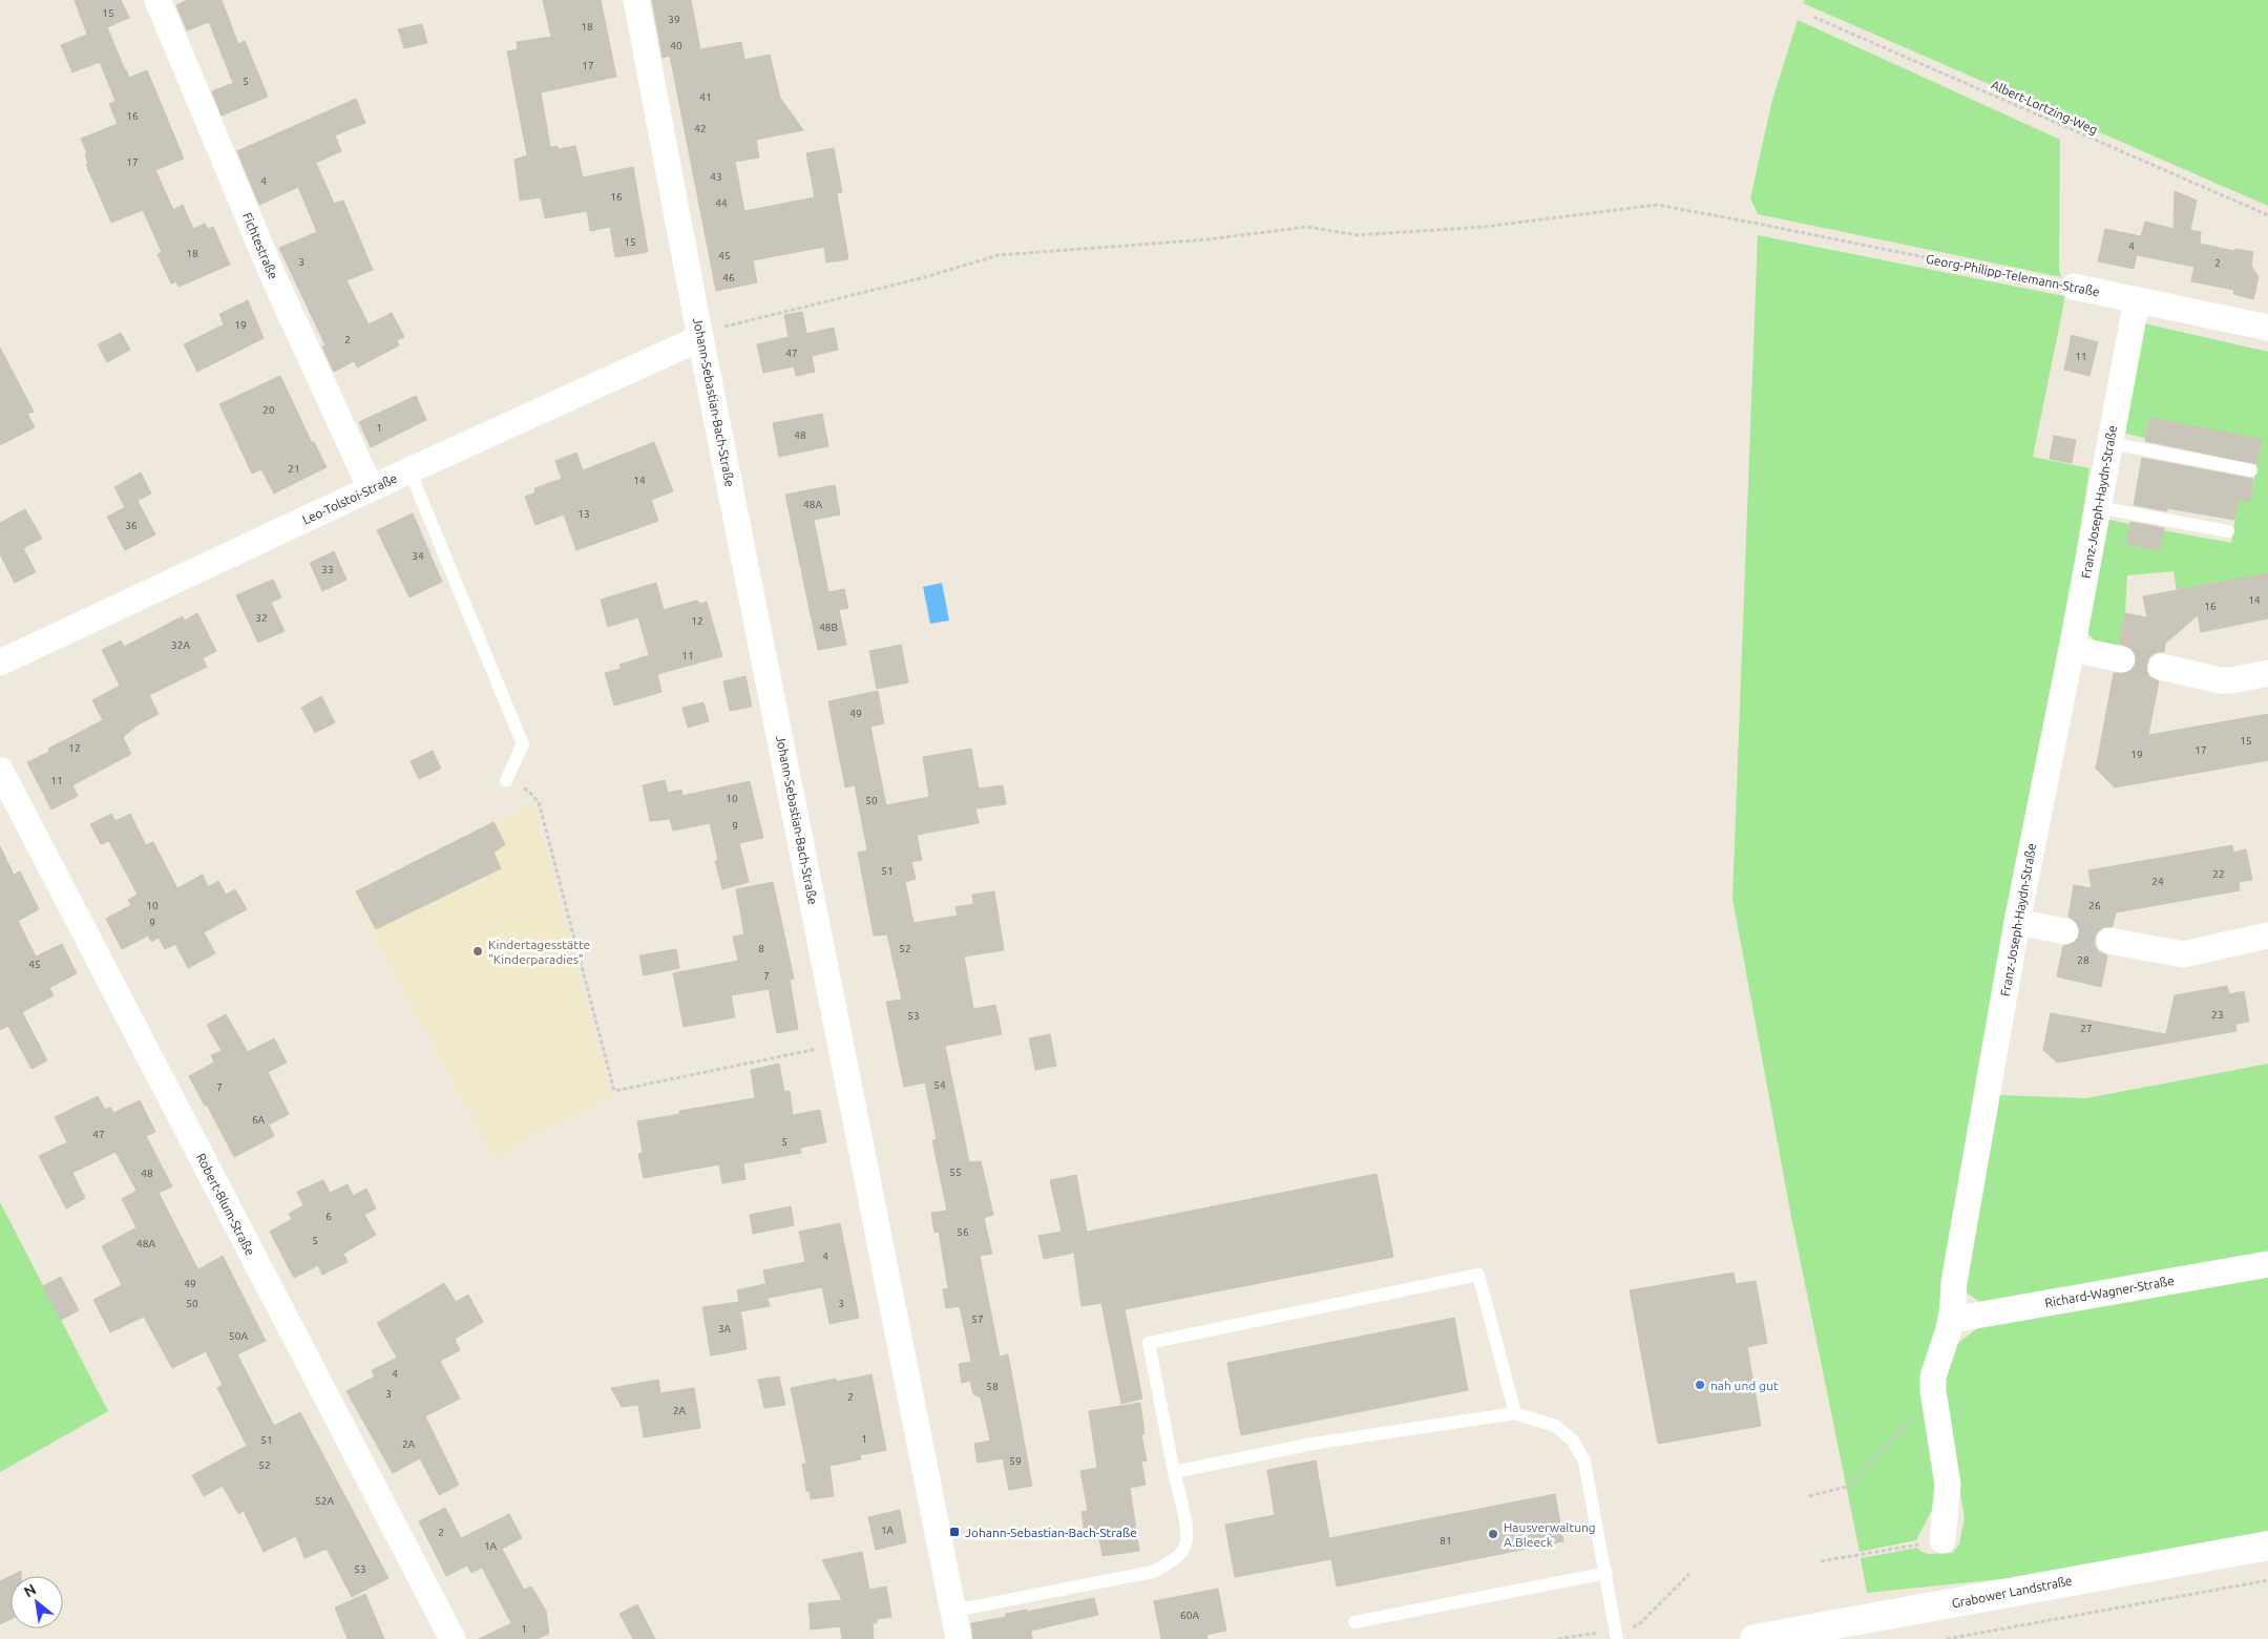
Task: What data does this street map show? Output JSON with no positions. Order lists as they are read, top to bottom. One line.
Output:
{"streets":{"main road":["Grabower Landstraße"],"street":["Fichtestraße","Georg-Philipp-Telemann-Straße","Johann-Sebastian-Bach-Straße","Leo-Tolstoi-Straße","Franz-Joseph-Haydn-Straße","Robert-Blum-Straße","Richard-Wagner-Straße"],"path":["Albert-Lortzing-Weg"]},"crossings":[["Fichtestraße","Leo-Tolstoi-Straße"],["Georg-Philipp-Telemann-Straße","Johann-Sebastian-Bach-Straße"],["Georg-Philipp-Telemann-Straße","Leo-Tolstoi-Straße"],["Georg-Philipp-Telemann-Straße","Franz-Joseph-Haydn-Straße"],["Johann-Sebastian-Bach-Straße","Leo-Tolstoi-Straße"],["Franz-Joseph-Haydn-Straße","Richard-Wagner-Straße"]],"places":{"other":["Kindertagesstätte \"Kinderparadies\"","nah und gut","Hausverwaltung A.Bleeck"],"transit":["Johann-Sebastian-Bach-Straße"]},"house_numbers":["15","39","18","40","17","5","41","16","42","17","43","4","16","44","15","4","18","45","3","2","46","19","2","47","11","20","1","48","21","14","48A","13","36","34","33","14","16","32","12","48B","32A","11","49","15","12","17","19","11","10","50","9","51","22","24","10","26","9","8","52","28","45","7","23","53","27","54","7","6A","47","5","55","48","6","56","5","48A","4","49","50","3","57","3A","50A","4","58","3","2","2A","1","51","2A","59","52","52A","1A","2","81","1A","53","60A","1"],"north":"top left"}
